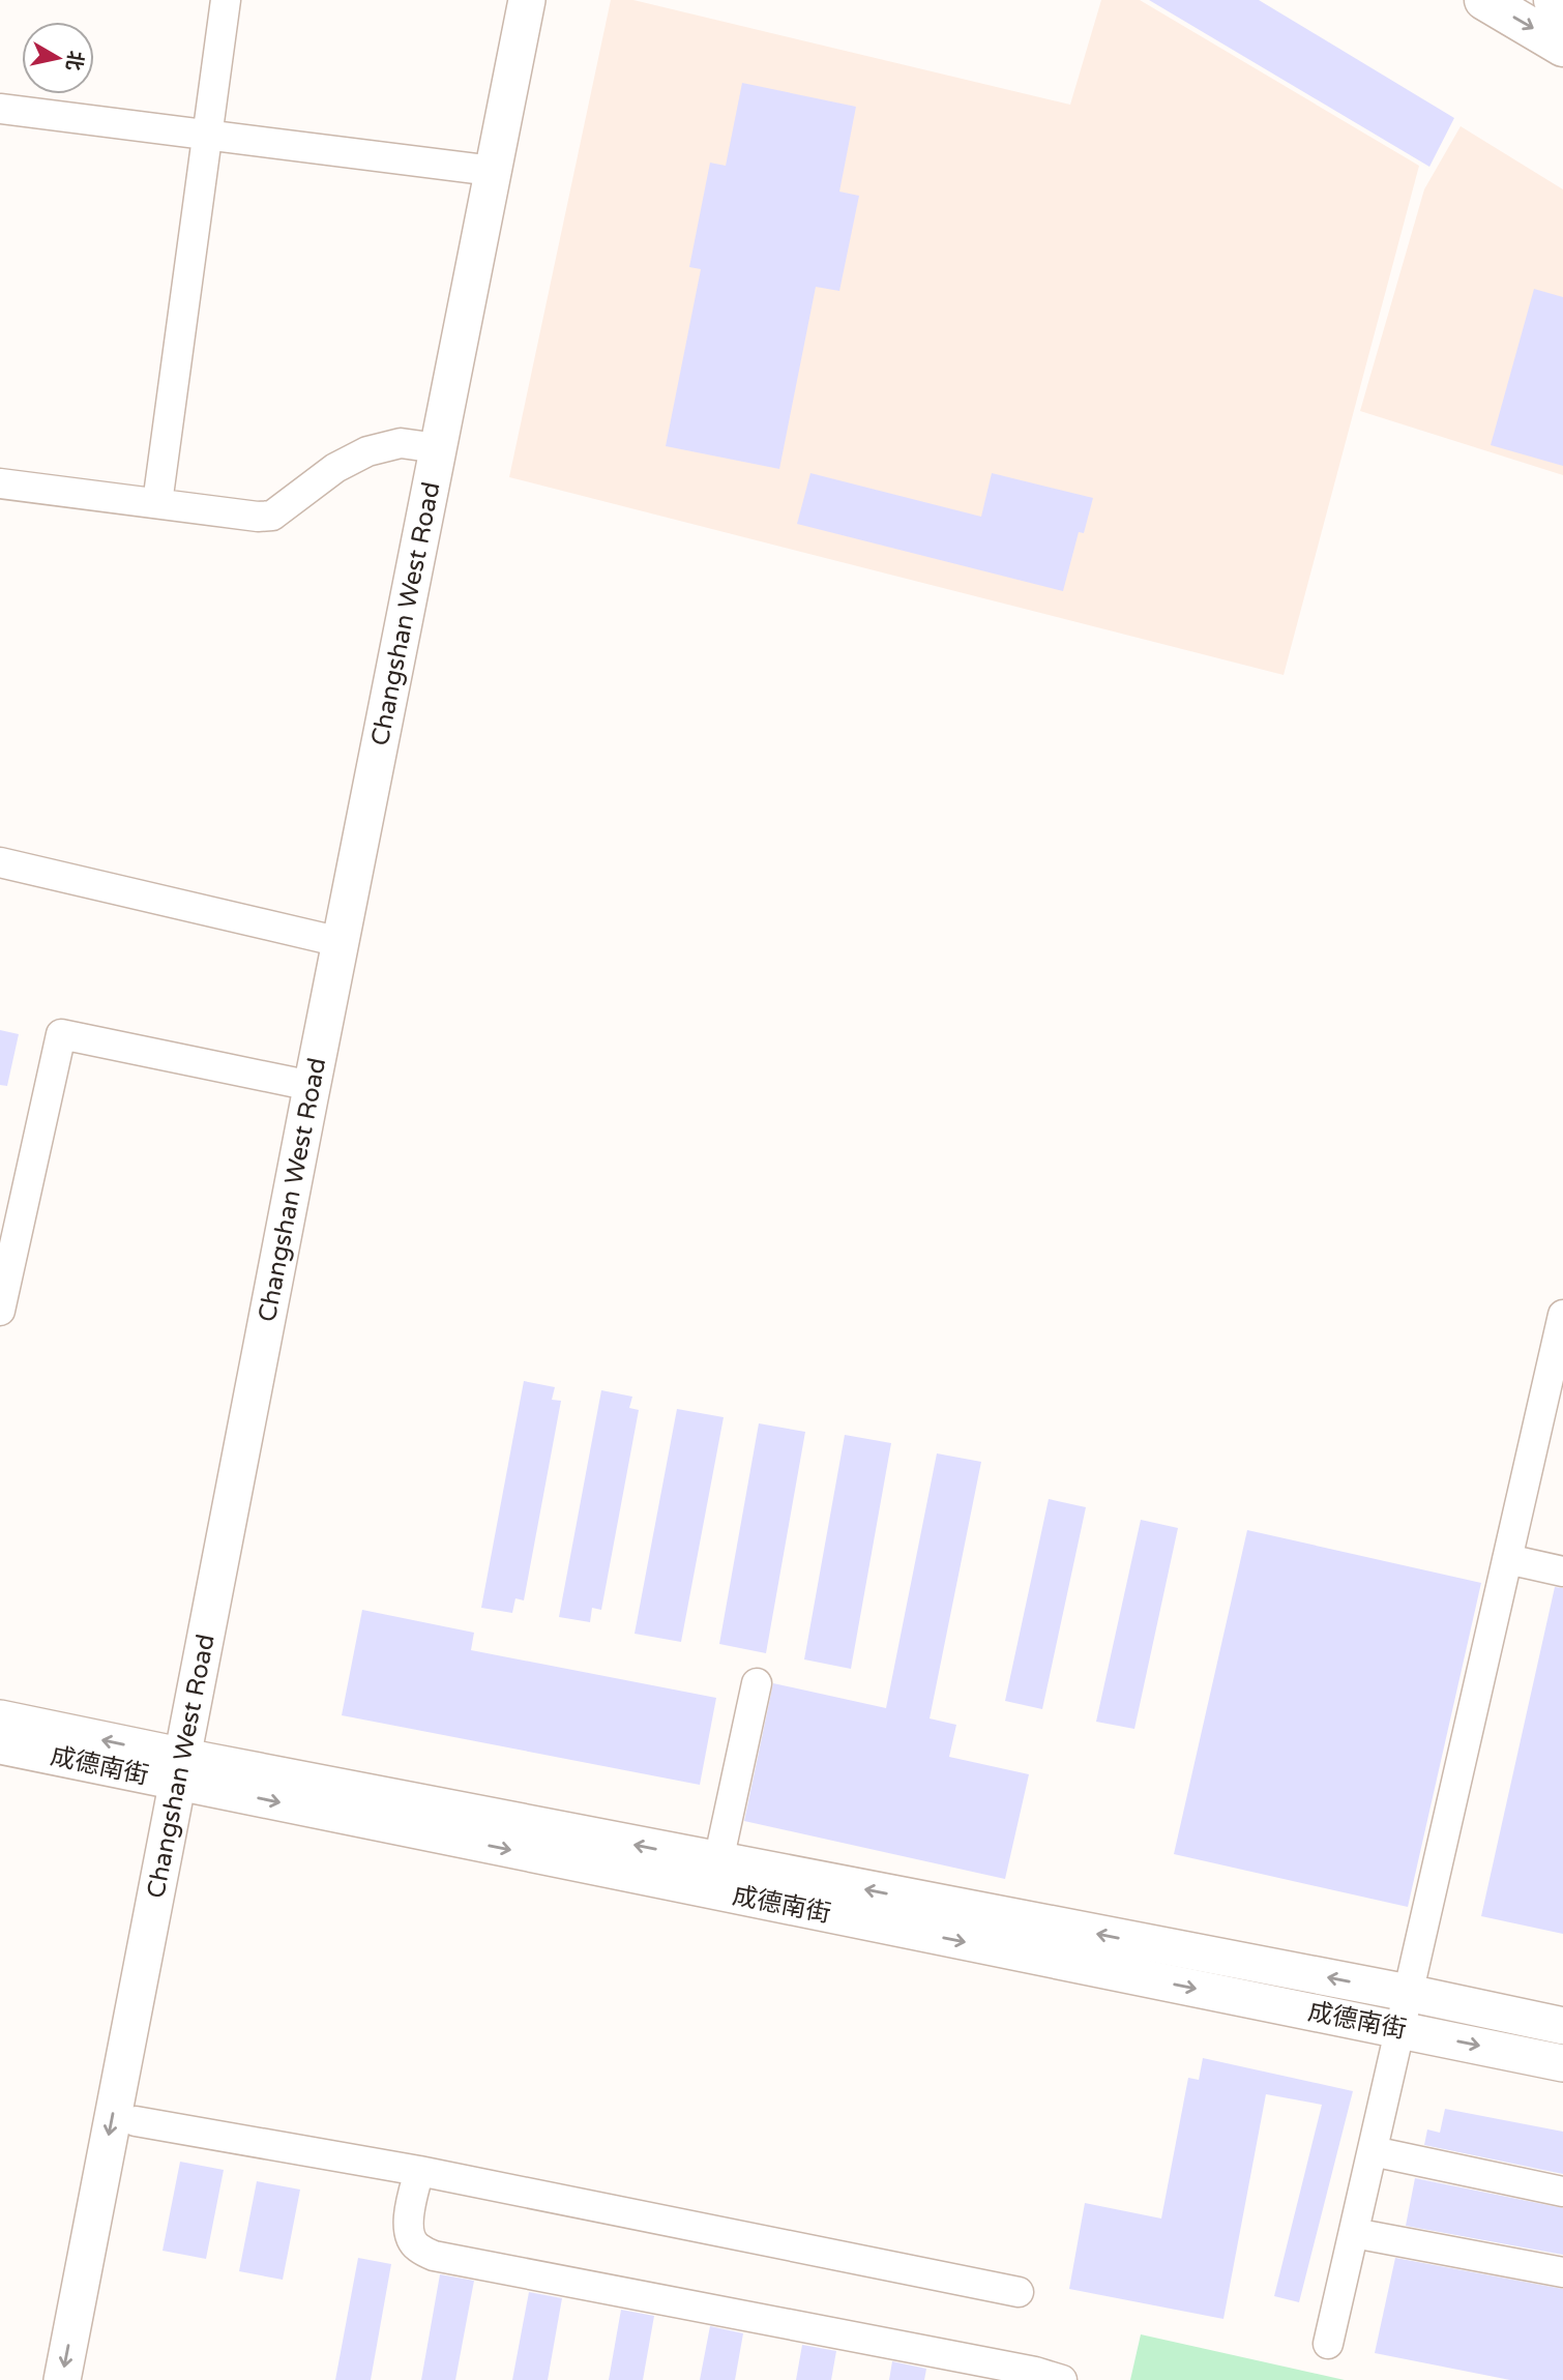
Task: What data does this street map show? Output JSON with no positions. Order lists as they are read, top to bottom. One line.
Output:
{"streets":{"main road":["Changshan West Road","成德南街"]},"crossings":[["Changshan West Road","成德南街"]],"north":"right"}
